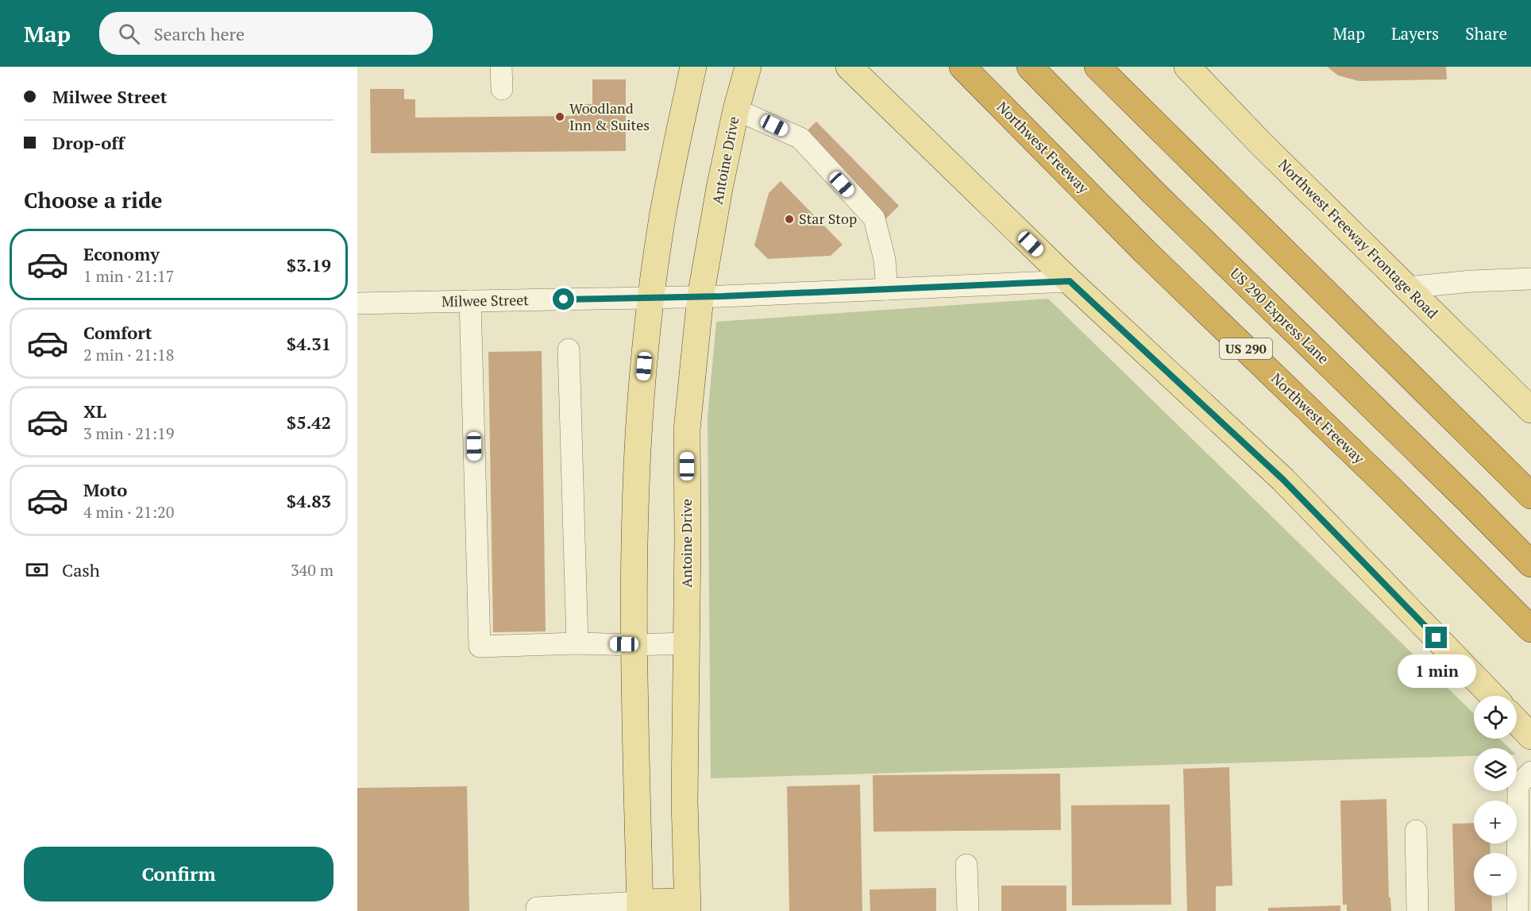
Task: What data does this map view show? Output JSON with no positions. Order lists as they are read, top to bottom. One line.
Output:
{"streets":{"highway":["Northwest Freeway","US 290 Express Lane","US 290"],"main road":["Antoine Drive","Northwest Freeway Frontage Road"],"street":["Milwee Street"]},"crossings":[["Antoine Drive","Milwee Street"]],"places":["Woodland Inn & Suites","Star Stop"],"page":{"header":"Map","search":"Search here","nav":["Map","Layers","Share"],"banner":["Milwee Street","Drop-off"],"heading":"Choose a ride","list":[{"name":"Economy","note":"1 min · 21:17","value":"$3.19"},{"name":"Comfort","note":"2 min · 21:18","value":"$4.31"},{"name":"XL","note":"3 min · 21:19","value":"$5.42"},{"name":"Moto","note":"4 min · 21:20","value":"$4.83"}],"pay":["Cash","340 m"],"bubble":"1 min","map_buttons":["+","−"],"buttons":"Confirm"}}
